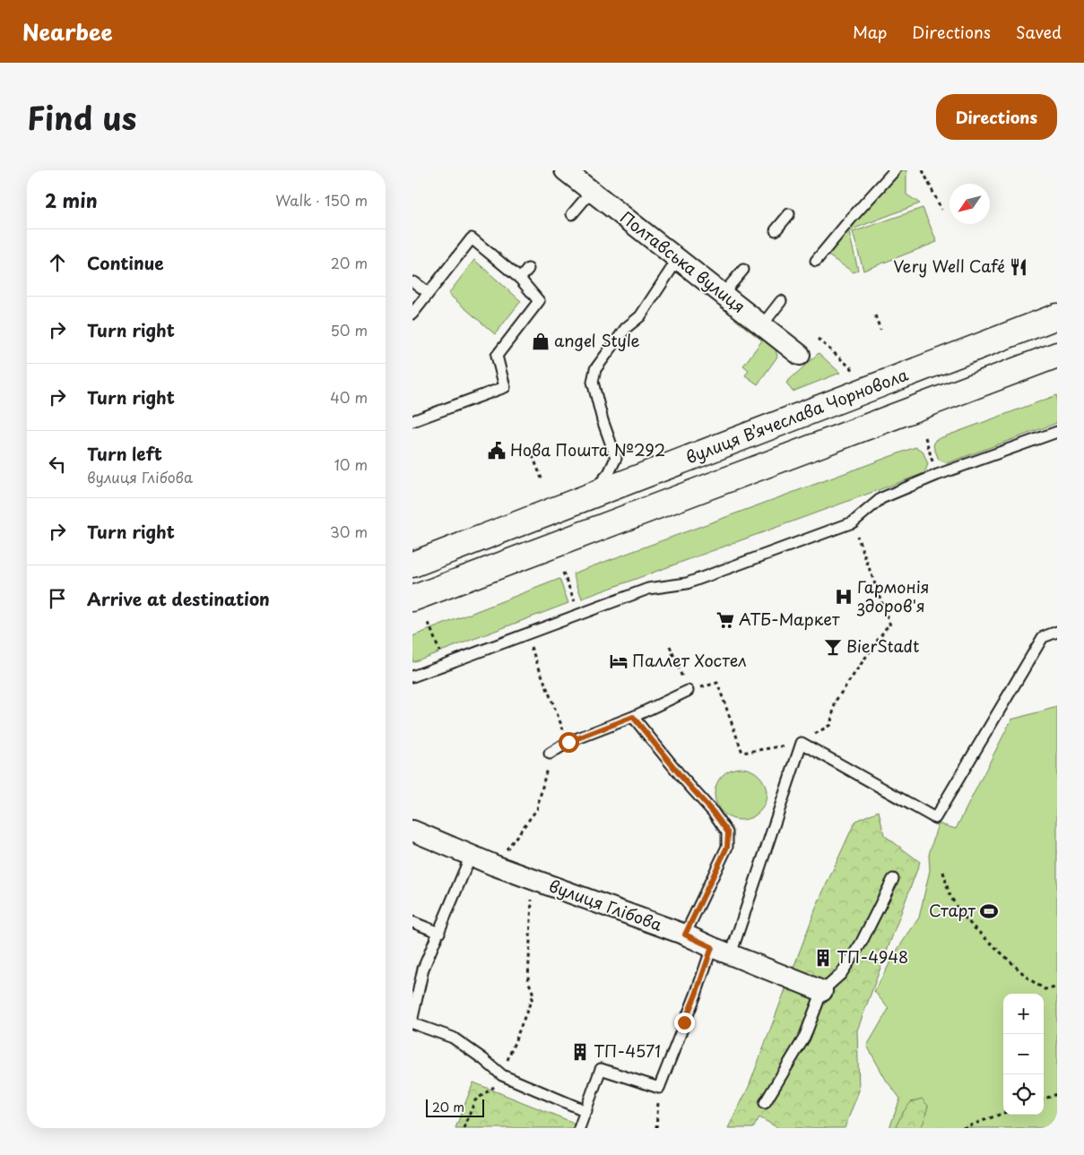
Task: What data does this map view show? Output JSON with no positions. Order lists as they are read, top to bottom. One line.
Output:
{"streets":{"main road":["вулиця Вʼячеслава Чорновола"],"street":["Полтавська вулиця","вулиця Глібова"]},"places":{"restaurant":["Very Well Café"],"shop":["angel Style"],"public building":["Нова Пошта №292"],"hospital":["Гармонія здоров'я"],"supermarket":["АТБ-Маркет"],"bar":["BierStadt"],"hotel":["Паллет Хостел"],"sports":["Старт"],"building":["ТП-4948","ТП-4571"]},"scale_bar":"20 m","north":"bottom left","page":{"header":"Nearbee","nav":["Map","Directions","Saved"],"title":"Find us","buttons":"Directions","heading":["2 min","Walk · 150 m"],"list":[["Continue","20 m"],["Turn right","50 m"],["Turn right","40 m"],["Turn left","вулиця Глібова","10 m"],["Turn right","30 m"],"Arrive at destination"],"map_buttons":["+","−"],"scale":"20 m"}}
